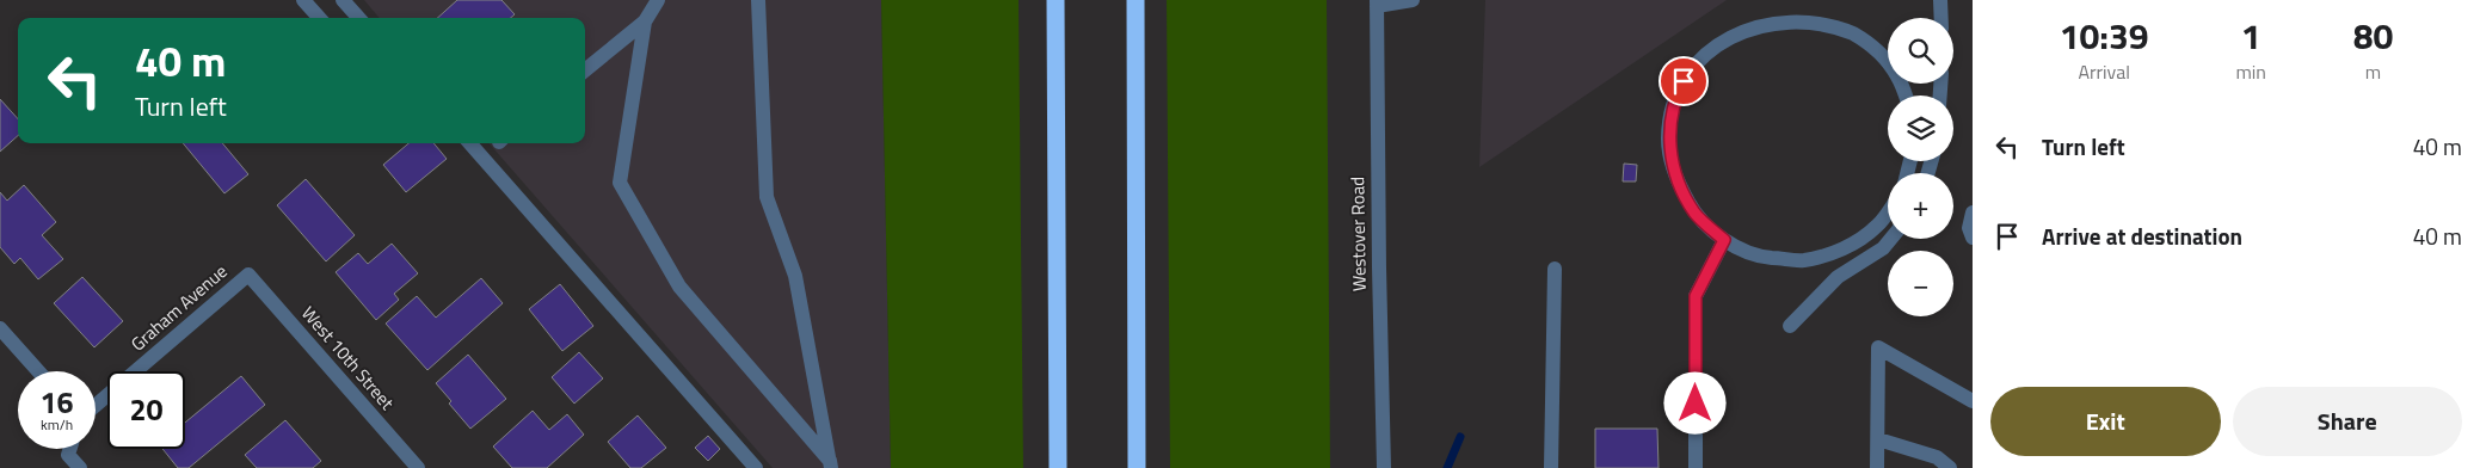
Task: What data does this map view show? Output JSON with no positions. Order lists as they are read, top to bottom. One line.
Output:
{"streets":{"street":["Westover Road","Graham Avenue","West 10th Street"]},"crossings":[["Graham Avenue","West 10th Street"]],"page":{"eta":["10:39","Arrival","1","min","80","m"],"map_buttons":["+","−"],"turn":["40 m","Turn left"],"list":[{"name":"Turn left","value":"40 m"},{"name":"Arrive at destination","value":"40 m"}],"speed":"16 km/h","limit":"20","buttons":["Exit","Share"]}}
